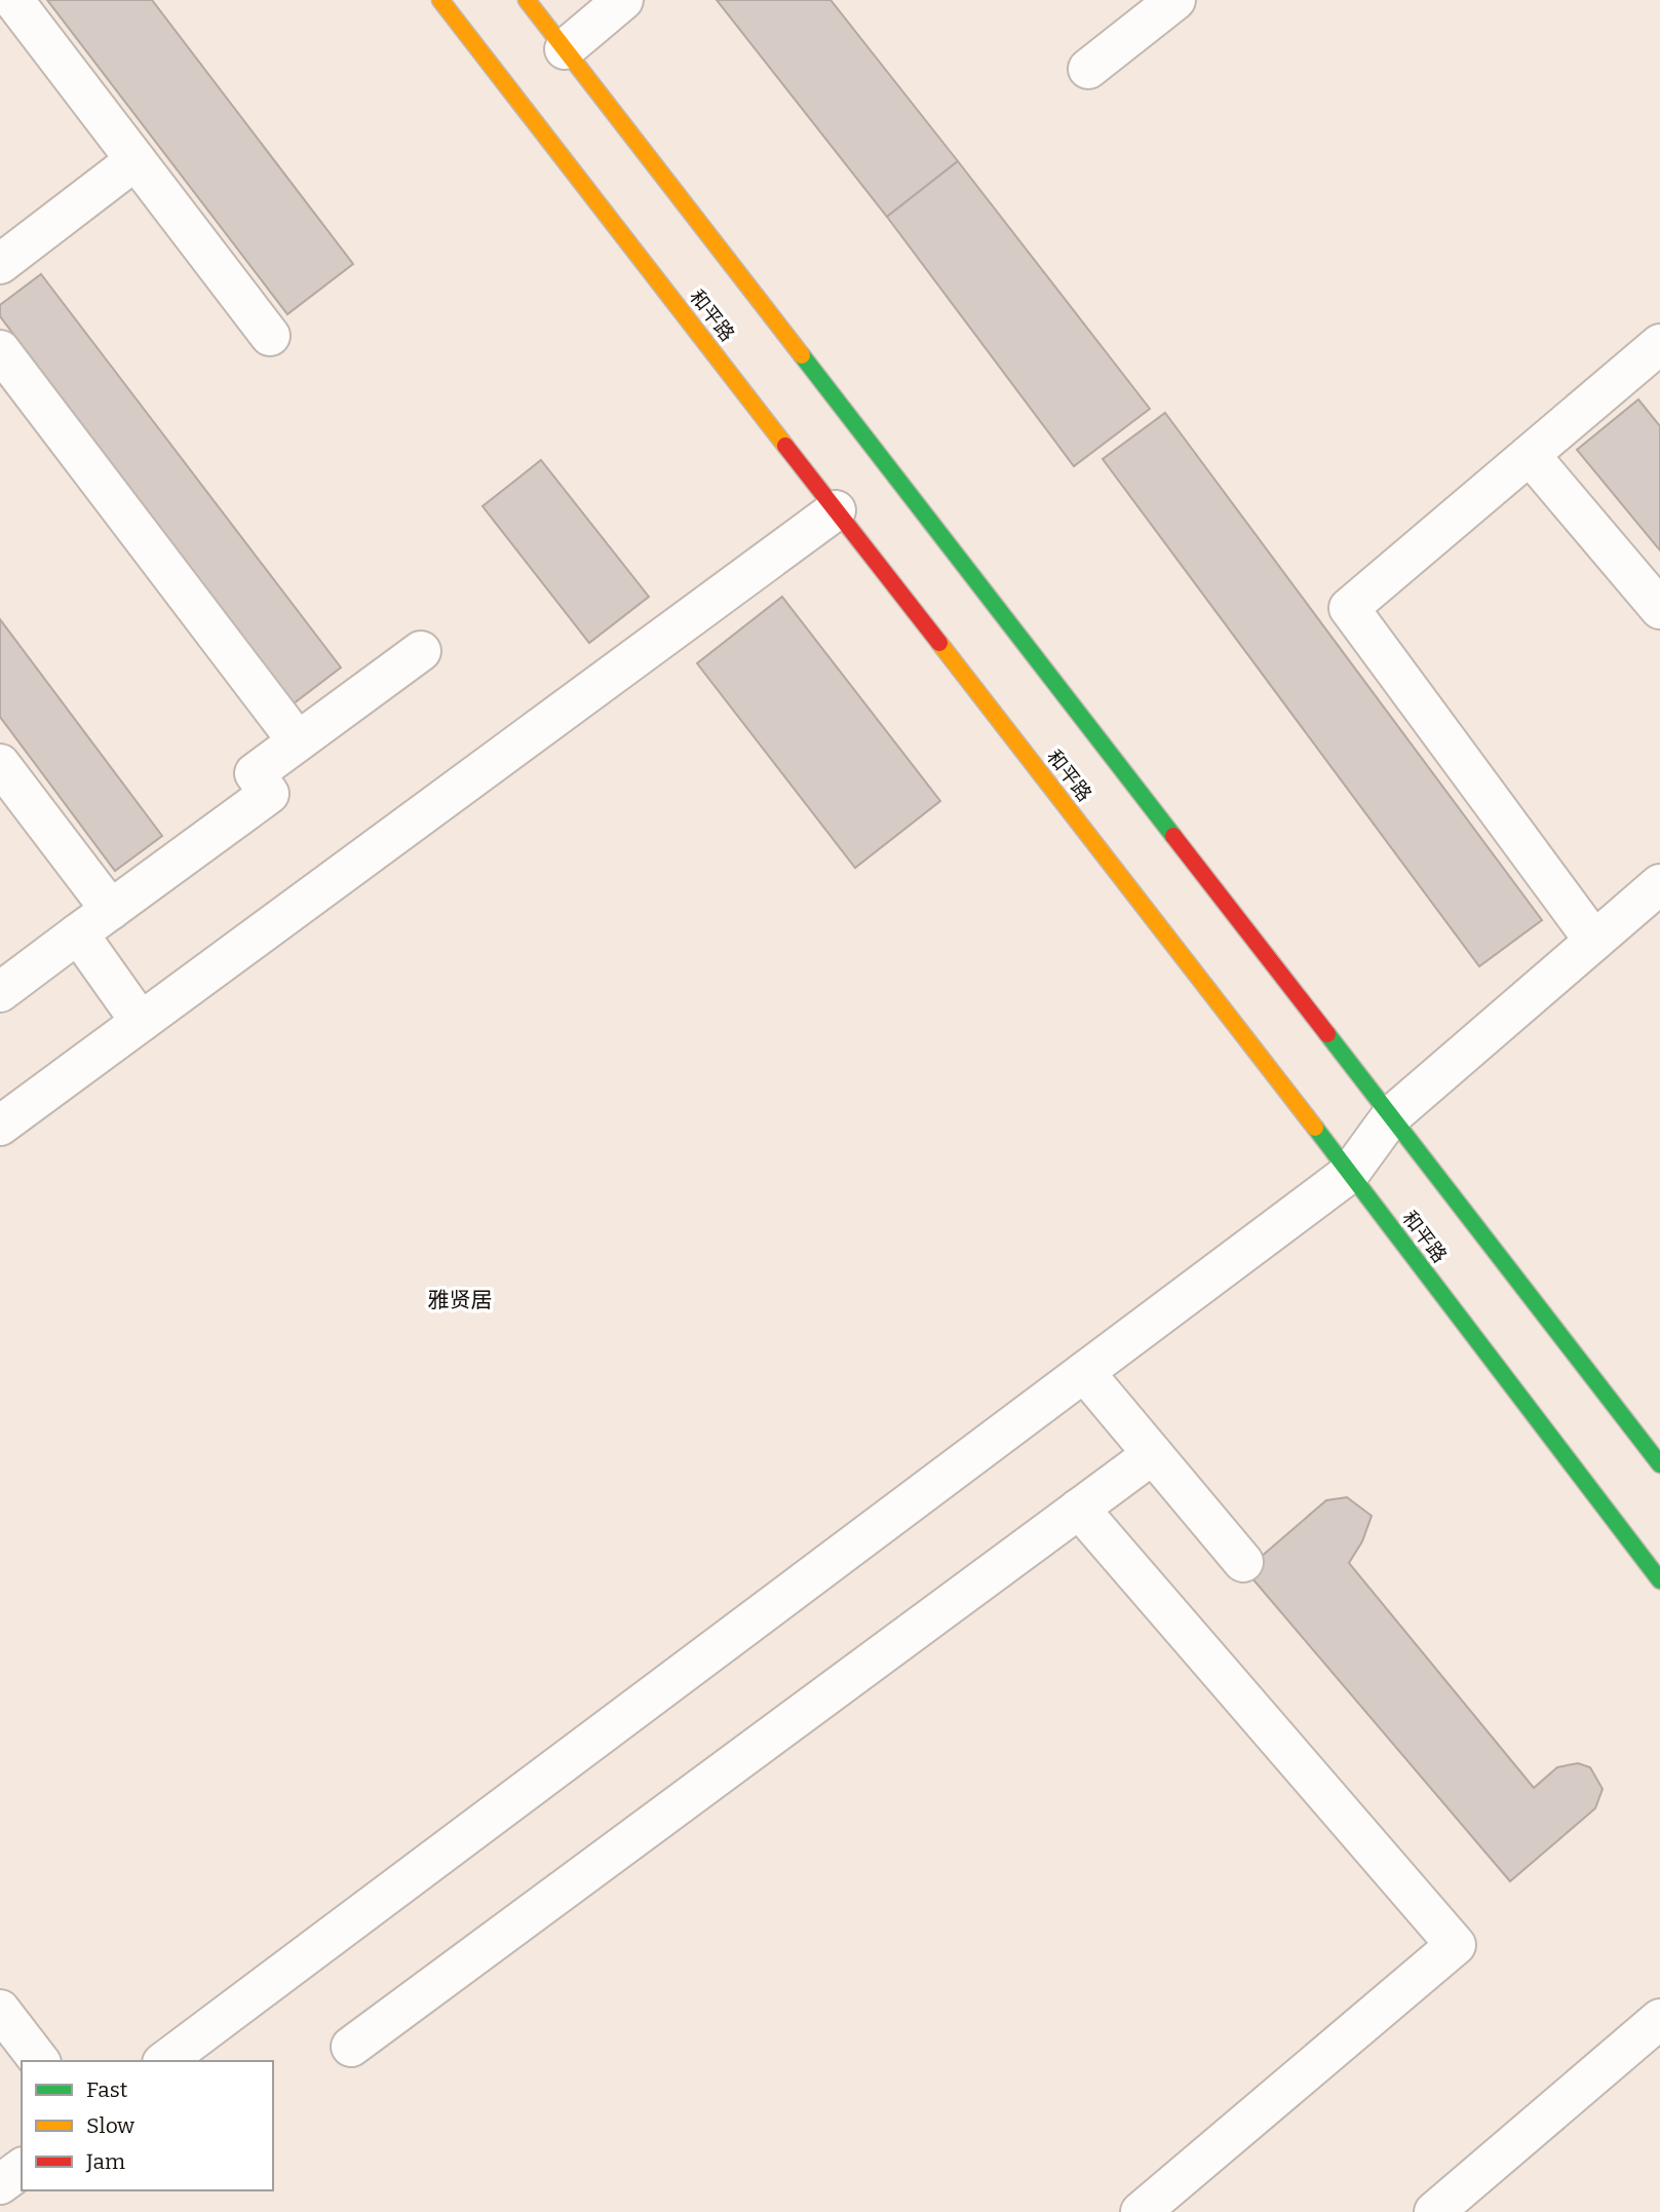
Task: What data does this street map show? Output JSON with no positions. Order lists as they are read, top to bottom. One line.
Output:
{"streets":{"street":["和平路"]},"districts":["雅贤居"],"legend":["Fast","Slow","Jam"]}
